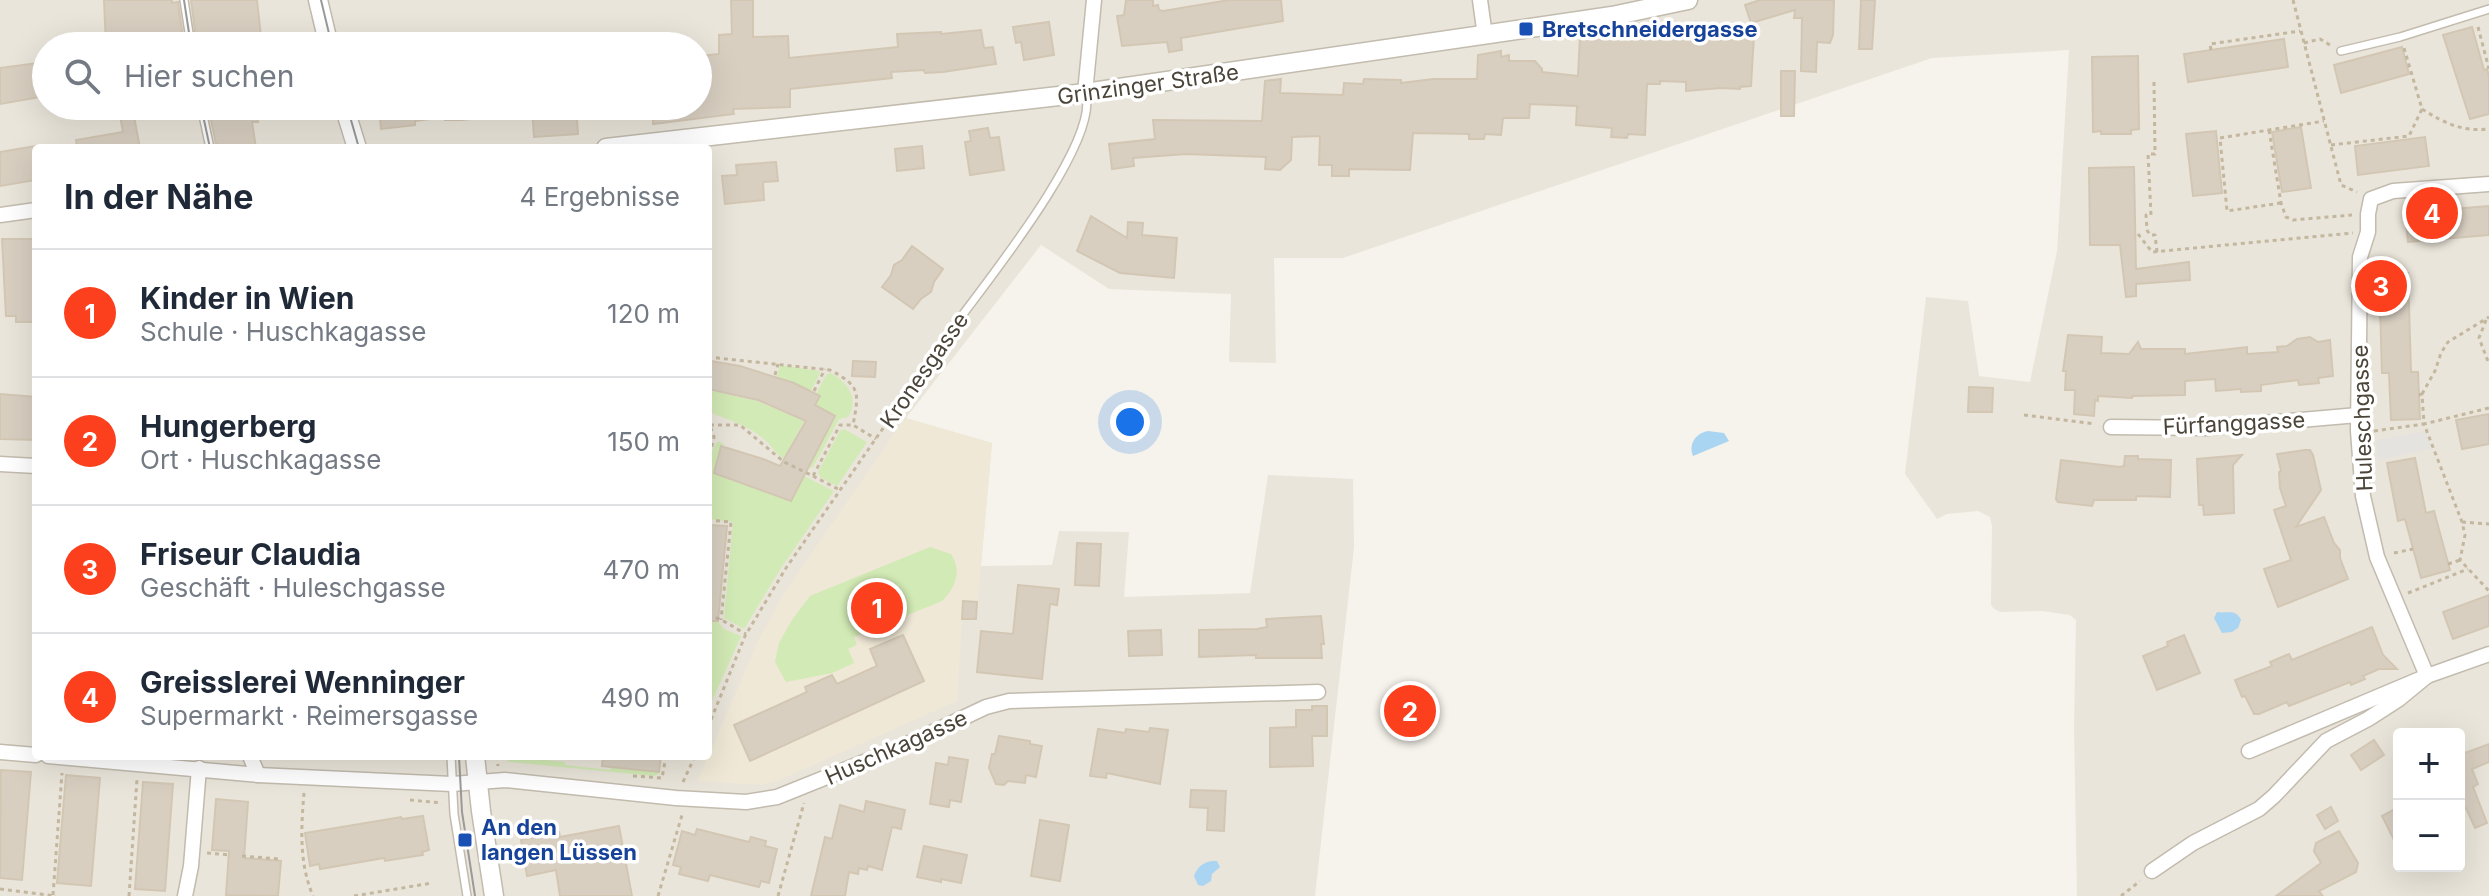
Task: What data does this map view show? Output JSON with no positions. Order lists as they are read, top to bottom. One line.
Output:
{"streets":{"street":["Grinzinger Straße","Kronesgasse","Huleschgasse","Fürfanggasse","Huschkagasse"]},"crossings":[["Grinzinger Straße","Kronesgasse"],["Huleschgasse","Fürfanggasse"]],"places":{"transit":["Bretschneidergasse","An den langen Lüssen"]},"page":{"search":"Hier suchen","heading":["In der Nähe","4 Ergebnisse"],"pins":["4","3","1","2"],"list":[{"mark":"1","name":"Kinder in Wien","note":"Schule · Huschkagasse","value":"120 m"},{"mark":"2","name":"Hungerberg","note":"Ort · Huschkagasse","value":"150 m"},{"mark":"3","name":"Friseur Claudia","note":"Geschäft · Huleschgasse","value":"470 m"},{"mark":"4","name":"Greisslerei Wenninger","note":"Supermarkt · Reimersgasse","value":"490 m"}],"map_buttons":["+","−"]}}
